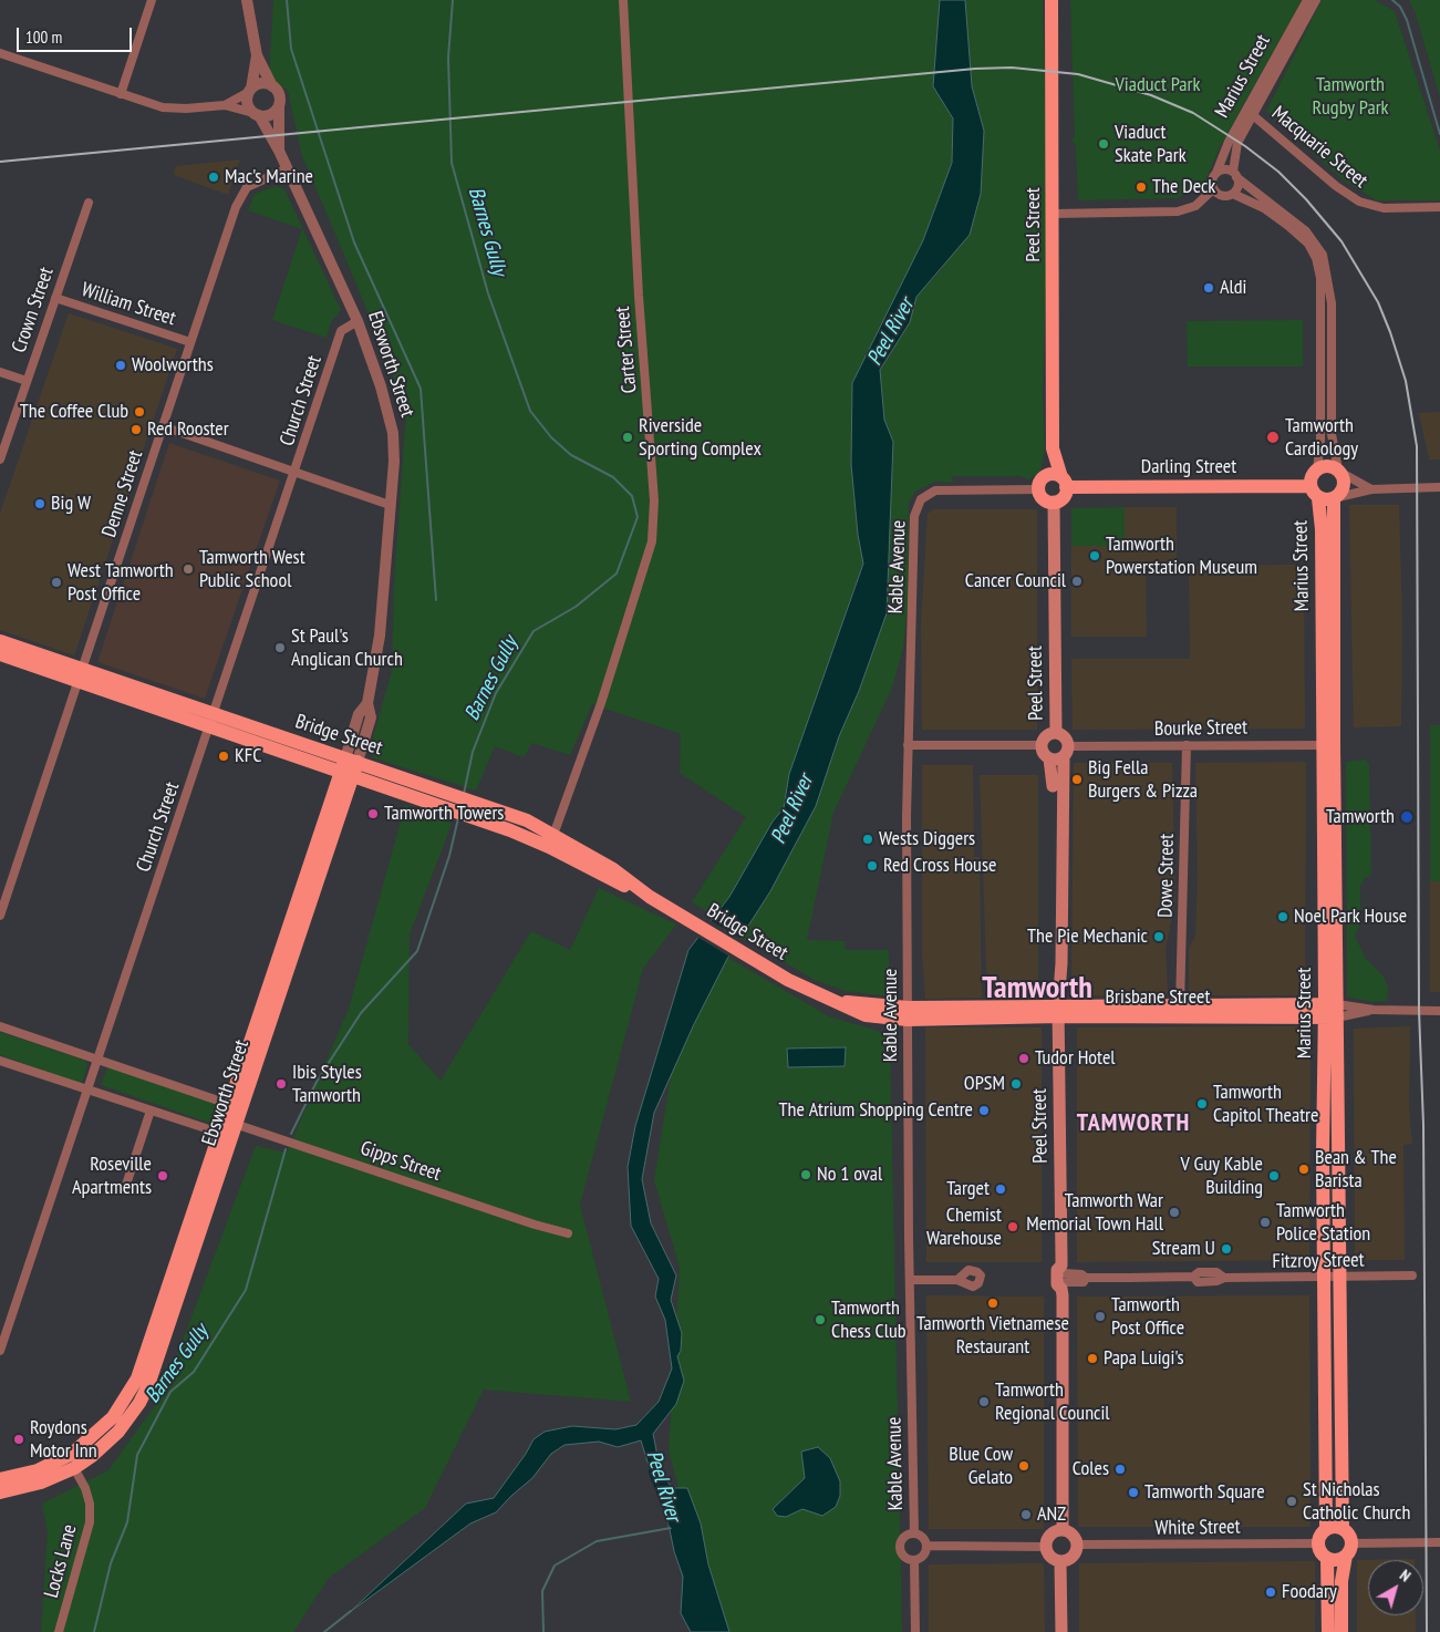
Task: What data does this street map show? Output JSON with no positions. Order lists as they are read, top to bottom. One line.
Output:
{"streets":{"main road":["Marius Street","Peel Street","Ebsworth Street","Darling Street","Bridge Street","Brisbane Street"],"street":["Macquarie Street","William Street","Crown Street","Carter Street","Church Street","Denne Street","Kable Avenue","Bourke Street","Dowe Street","Gipps Street","Fitzroy Street","White Street","Locks Lane"]},"crossings":[["Marius Street","Macquarie Street"],["Marius Street","Darling Street"],["Marius Street","Bourke Street"],["Marius Street","Brisbane Street"],["Marius Street","Fitzroy Street"],["Marius Street","White Street"],["Peel Street","Darling Street"],["Peel Street","Kable Avenue"],["Peel Street","Bourke Street"],["Peel Street","Brisbane Street"],["Peel Street","Fitzroy Street"],["Peel Street","White Street"],["William Street","Crown Street"],["William Street","Denne Street"],["Carter Street","Bridge Street"],["Ebsworth Street","Church Street"],["Ebsworth Street","Denne Street"],["Ebsworth Street","Bridge Street"],["Ebsworth Street","Gipps Street"],["Ebsworth Street","Locks Lane"],["Church Street","Bridge Street"],["Church Street","Gipps Street"],["Darling Street","Kable Avenue"],["Denne Street","Bridge Street"],["Kable Avenue","Bridge Street"],["Kable Avenue","Brisbane Street"],["Bourke Street","Dowe Street"],["Bridge Street","Brisbane Street"],["Dowe Street","Brisbane Street"]],"districts":["Tamworth","TAMWORTH"],"water":["Barnes Gully","Peel River"],"parks":["Viaduct Park","Tamworth Rugby Park"],"places":["Viaduct Skate Park","Mac's Marine","The Deck","Aldi","Woolworths","The Coffee Club","Red Rooster","Riverside Sporting Complex","Tamworth Cardiology","Big W","Tamworth Powerstation Museum","Tamworth West Public School","Cancer Council","West Tamworth Post Office","St Paul's Anglican Church","KFC","Big Fella Burgers & Pizza","Tamworth Towers","Tamworth","Wests Diggers","Red Cross House","Noel Park House","The Pie Mechanic","Tudor Hotel","Ibis Styles Tamworth","OPSM","Tamworth Capitol Theatre","The Atrium Shopping Centre","Bean & The Barista","No 1 oval","Roseville Apartments","V Guy Kable Building","Target","Tamworth War Memorial Town Hall","Tamworth Police Station","Chemist Warehouse","Stream U","Tamworth Vietnamese Restaurant","Tamworth Post Office","Tamworth Chess Club","Papa Luigi's","Tamworth Regional Council","Roydons Motor Inn","Blue Cow Gelato","Coles","Tamworth Square","St Nicholas Catholic Church","ANZ","Foodary"],"scale_bar":"100 m","north":"top right"}
